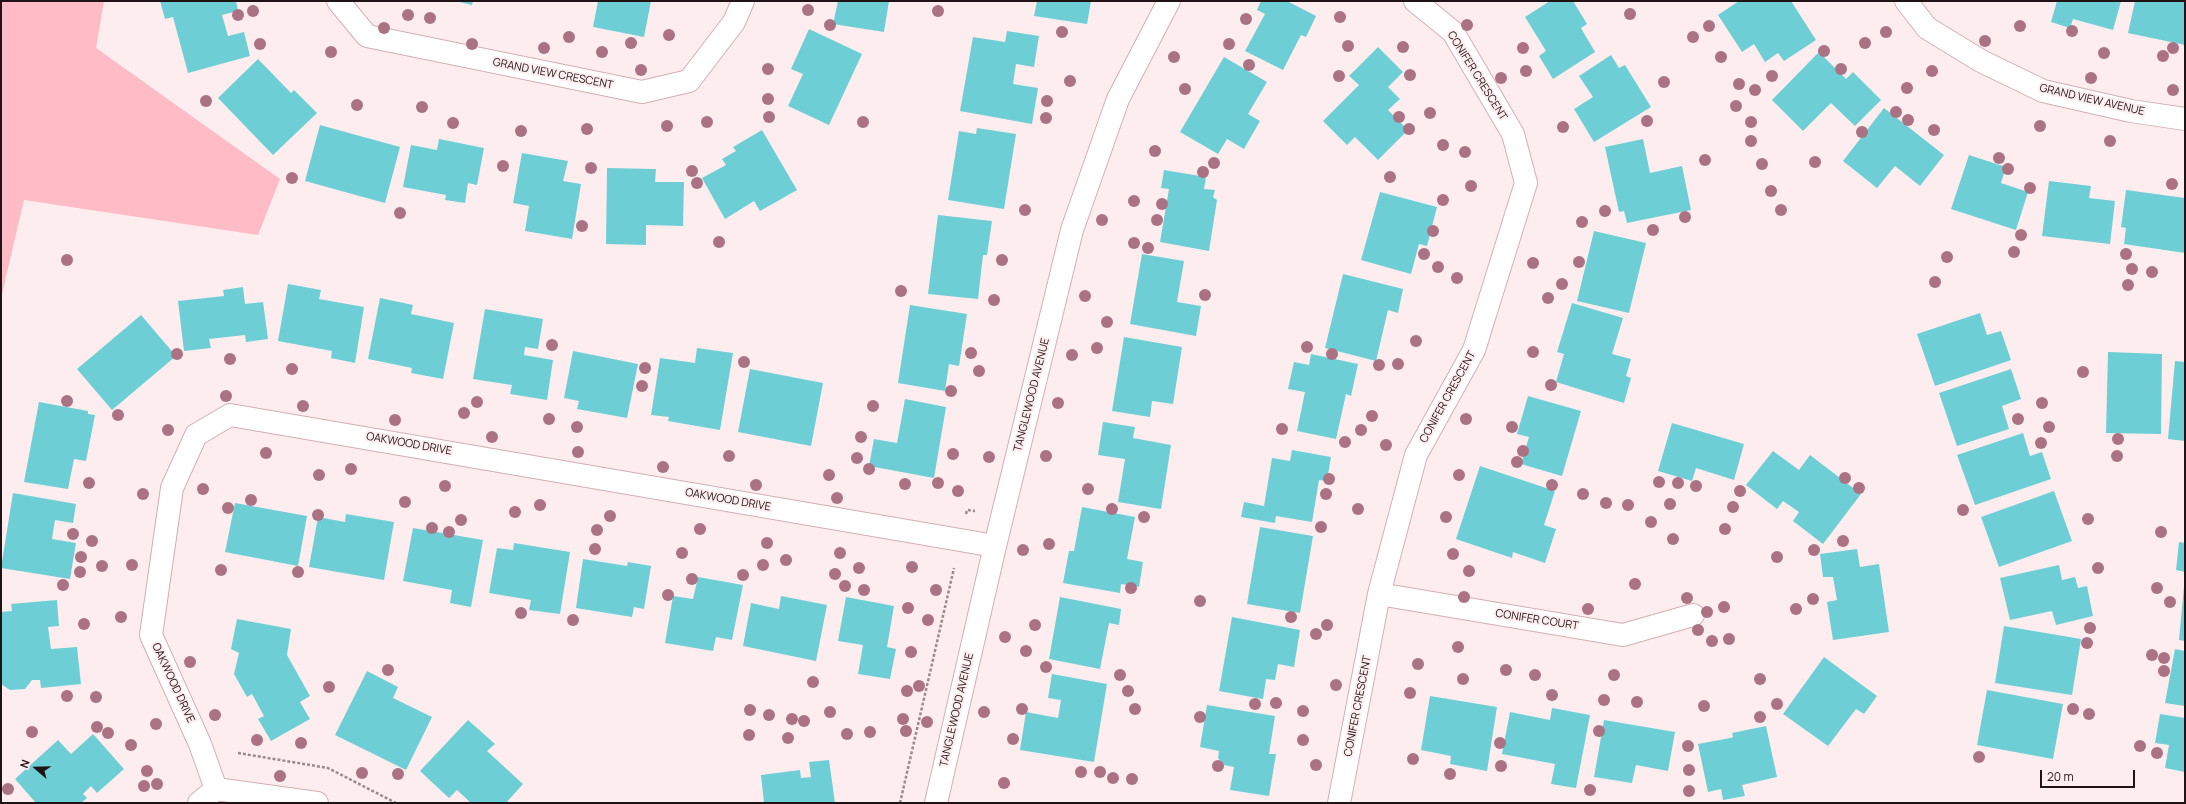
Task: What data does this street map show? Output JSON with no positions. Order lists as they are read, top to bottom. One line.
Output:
{"streets":{"street":["GRAND VIEW CRESCENT","CONIFER CRESCENT","GRAND VIEW AVENUE","TANGLEWOOD AVENUE","OAKWOOD DRIVE","CONIFER COURT"]},"crossings":[["CONIFER CRESCENT","CONIFER COURT"],["TANGLEWOOD AVENUE","OAKWOOD DRIVE"]],"scale_bar":"20 m","north":"left"}
